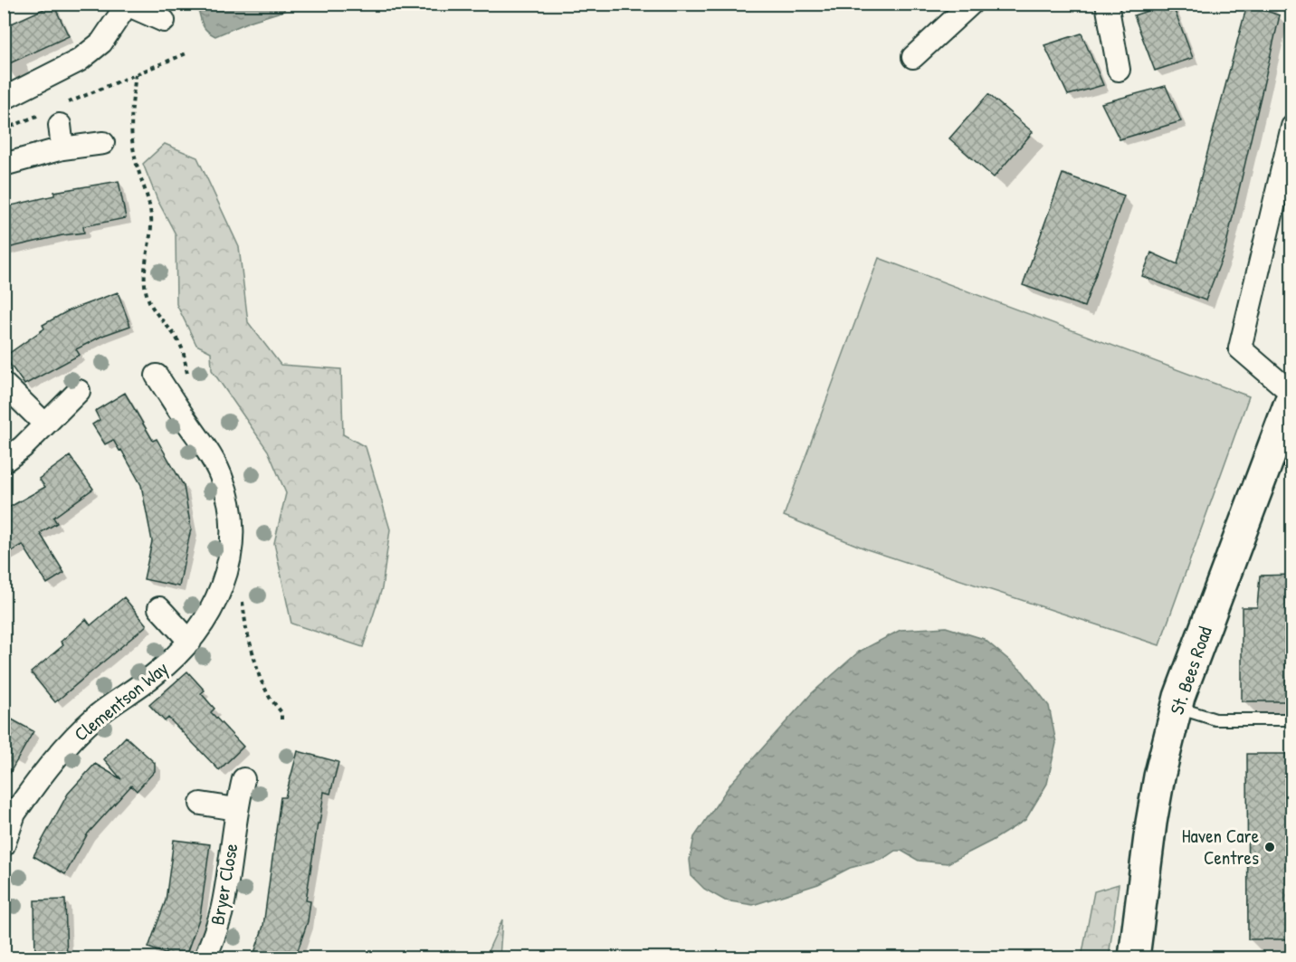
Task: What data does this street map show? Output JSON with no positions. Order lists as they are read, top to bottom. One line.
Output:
{"streets":{"main road":["St. Bees Road"],"street":["Clementson Way","Bryer Close"]},"places":["Haven Care Centres"]}
